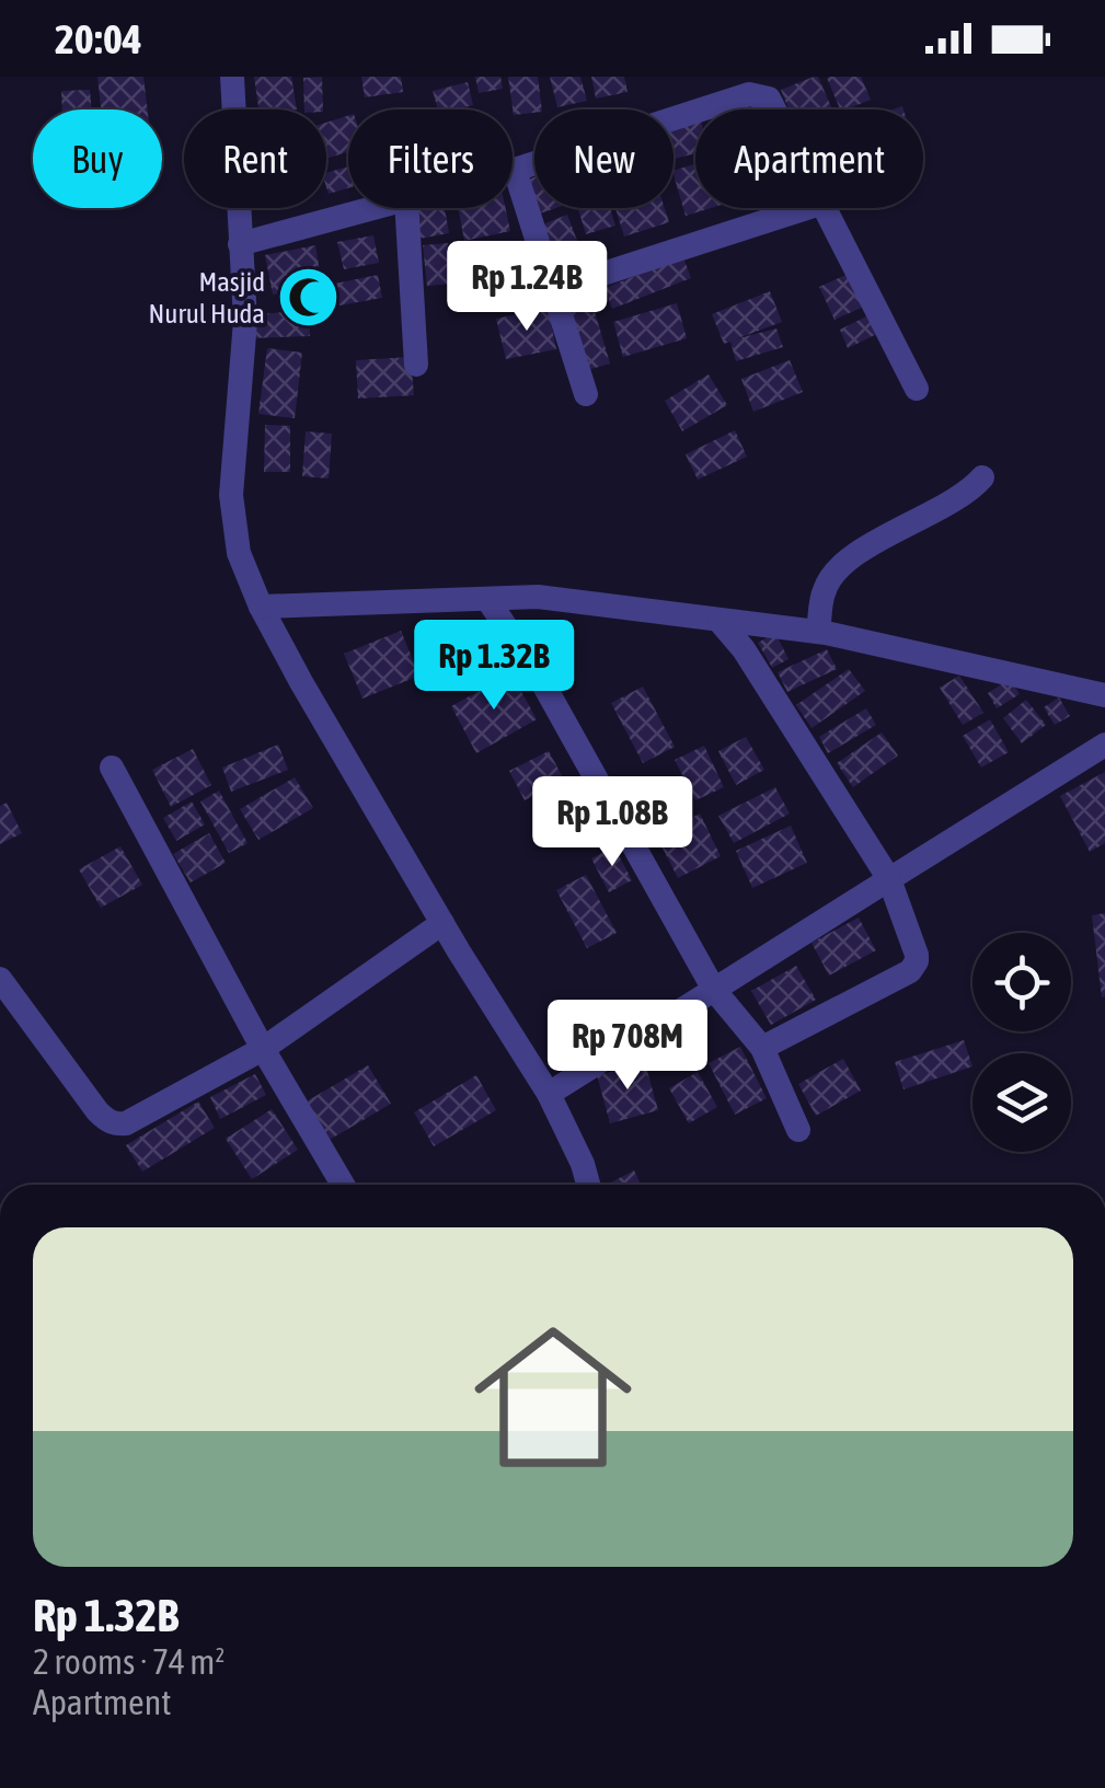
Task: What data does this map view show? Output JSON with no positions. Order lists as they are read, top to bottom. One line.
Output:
{"places":{"mosque":["Masjid Nurul Huda"]},"page":{"status":"20:04","chip":["Buy","Rent","Filters","New","Apartment"],"price":["Rp 1.24B","Rp 1.32B","Rp 1.08B","Rp 708M"],"list":[{"name":"Rp 1.32B","note":"2 rooms · 74 m² · Apartment"}]}}
